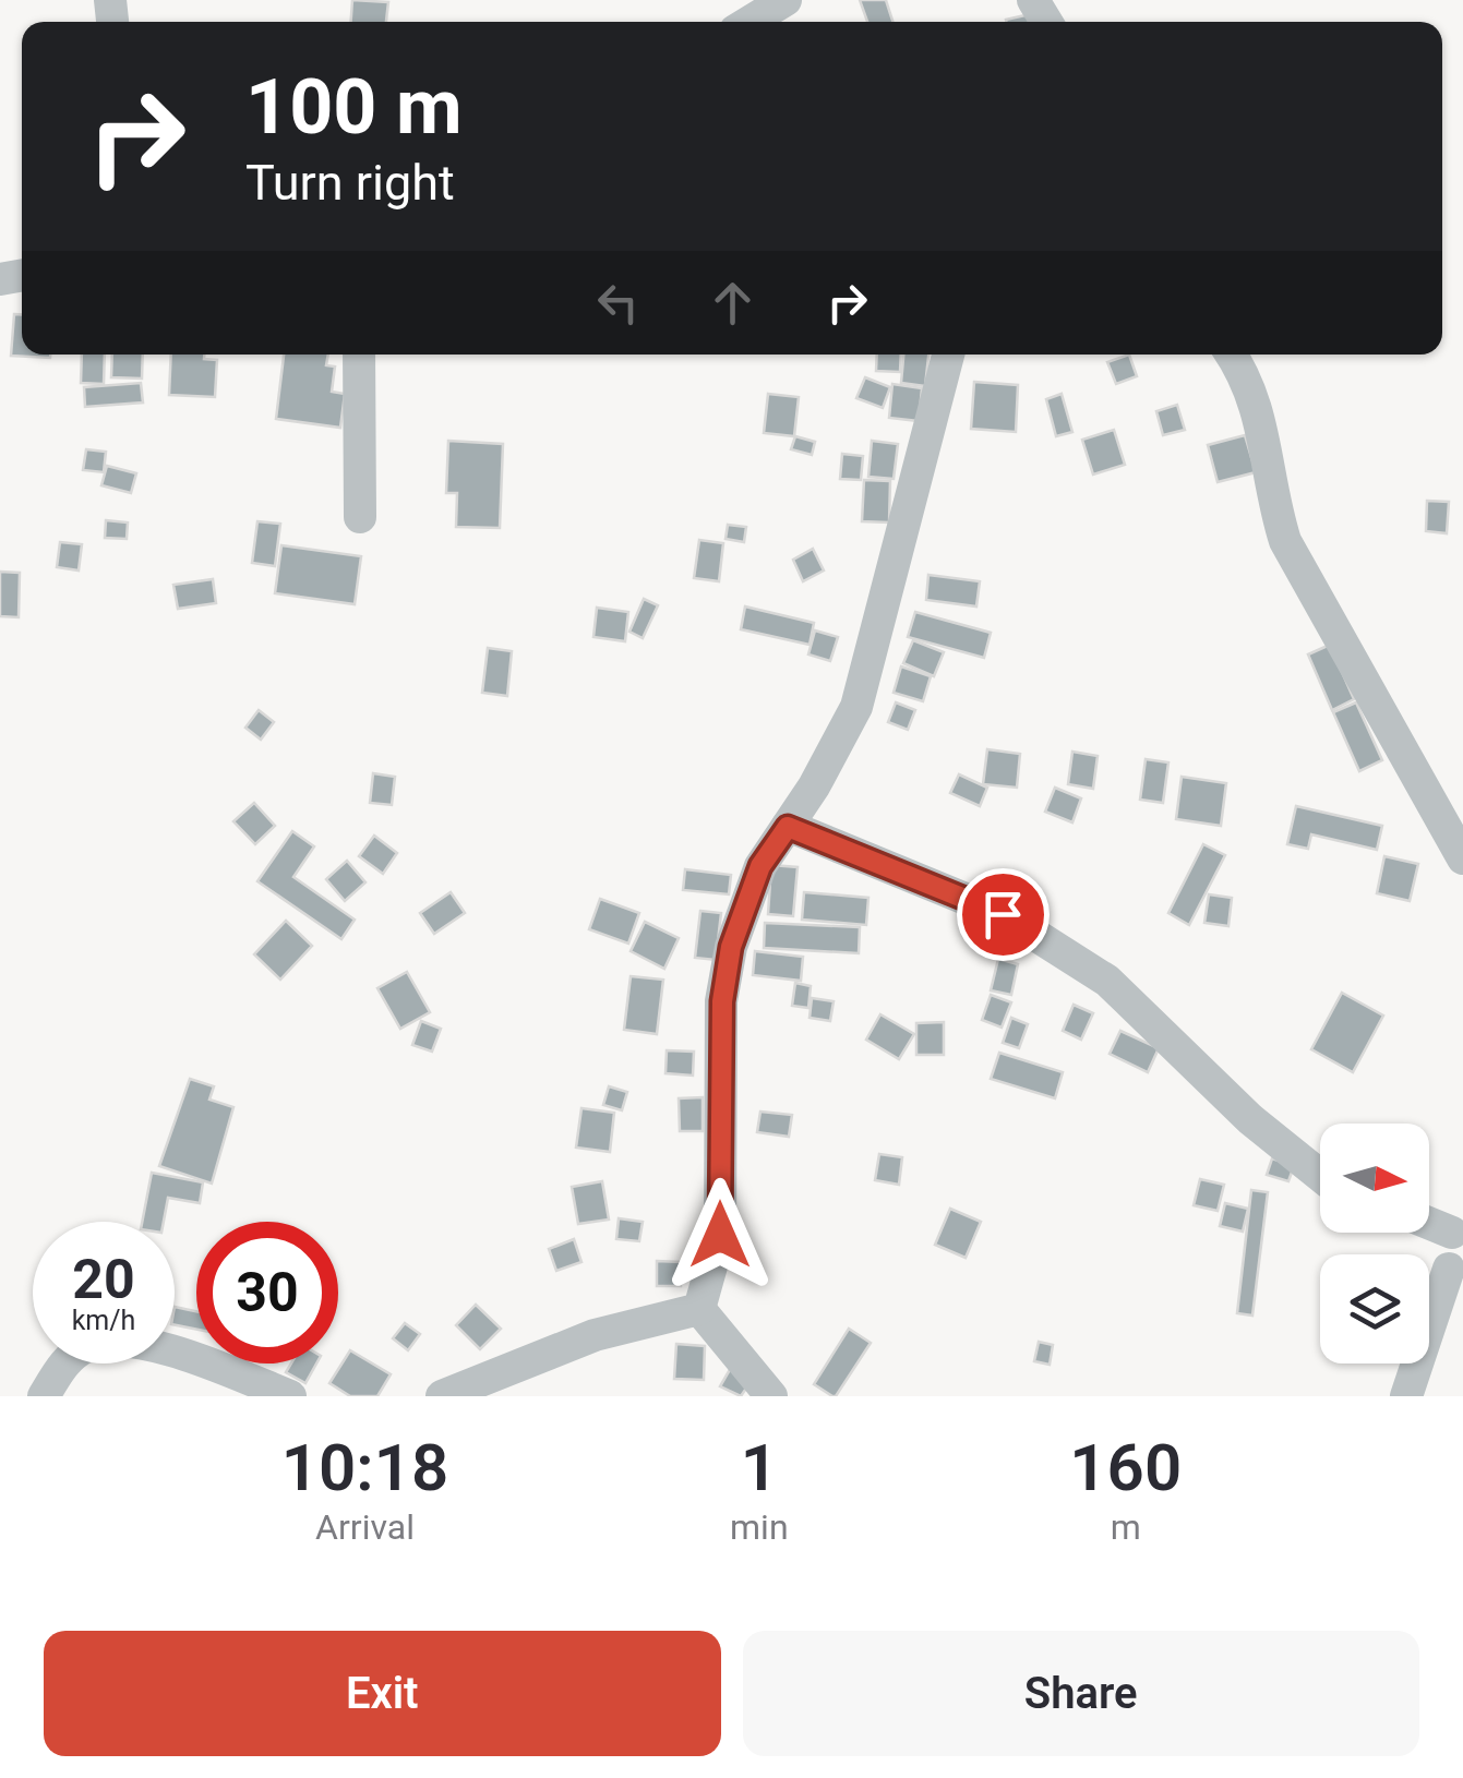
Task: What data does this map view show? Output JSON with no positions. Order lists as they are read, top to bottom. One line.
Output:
{"north":"right","page":{"turn":["100 m","Turn right"],"speed":"20 km/h","limit":"30","eta":["10:18","Arrival","1","min","160","m"],"buttons":["Exit","Share"]}}
